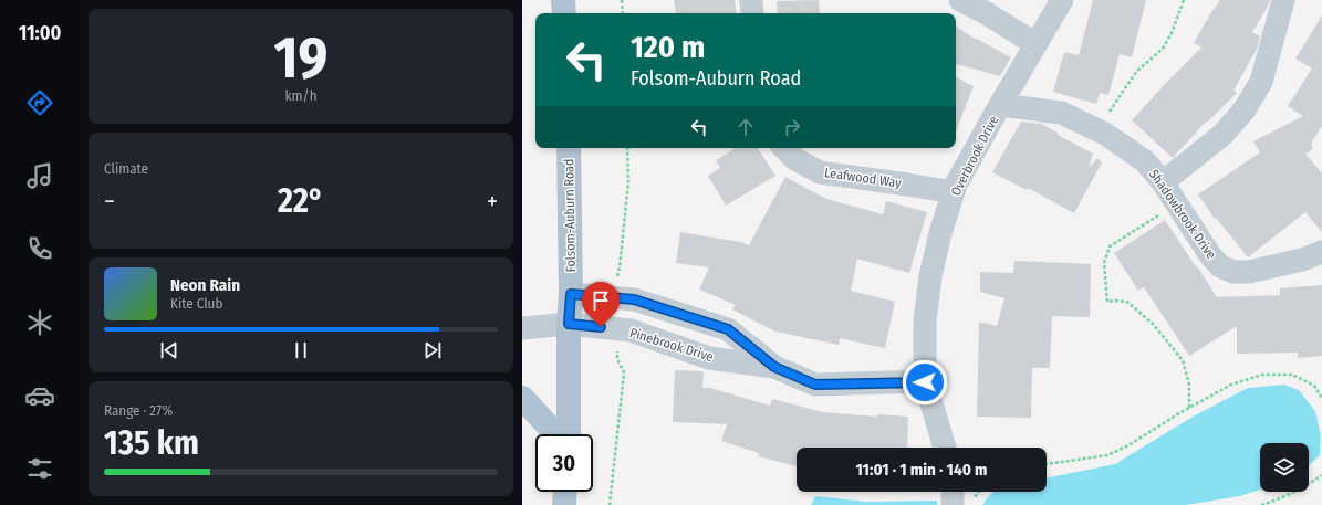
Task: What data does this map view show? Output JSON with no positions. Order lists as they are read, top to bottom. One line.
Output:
{"streets":{"main road":["Folsom-Auburn Road"],"street":["Overbrook Drive","Leafwood Way","Shadowbrook Drive","Pinebrook Drive"]},"crossings":[["Overbrook Drive","Leafwood Way"],["Overbrook Drive","Shadowbrook Drive"],["Overbrook Drive","Pinebrook Drive"],["Folsom-Auburn Road","Pinebrook Drive"]],"page":{"tabs":"11:00","tile":[["19","km/h"],"Climate",["Range · 27%","135 km"]],"turn":["120 m","Folsom-Auburn Road"],"heat":["−","22°","+"],"song":["Neon Rain","Kite Club"],"limit":"30","trip":"11:01 · 1 min · 140 m"}}
